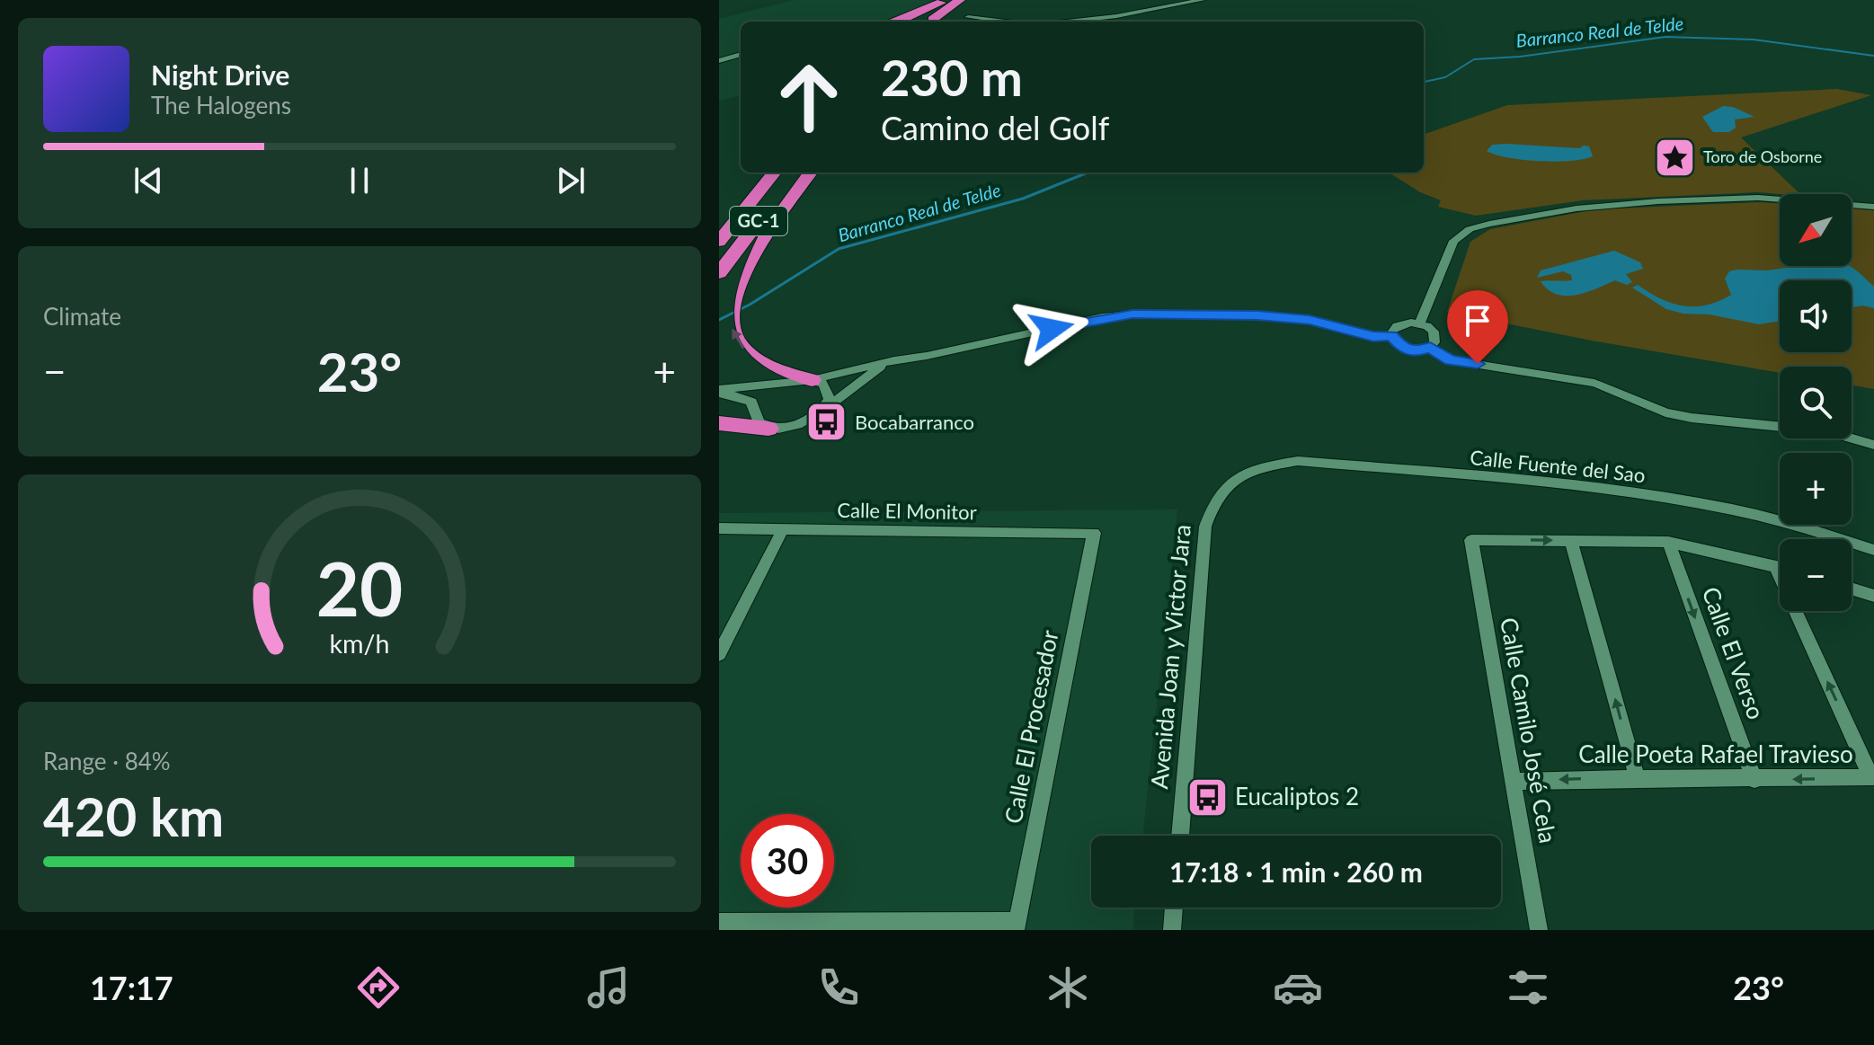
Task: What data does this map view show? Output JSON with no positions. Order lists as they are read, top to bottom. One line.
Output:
{"streets":{"highway":["GC-1"],"street":["Calle Fuente del Sao","Calle El Monitor","Calle El Verso","Avenida Joan y Victor Jara","Calle El Procesador","Calle Camilo José Cela","Calle Poeta Rafael Travieso"]},"crossings":[["Calle Fuente del Sao","Avenida Joan y Victor Jara"],["Calle El Monitor","Calle El Procesador"],["Calle El Verso","Calle Poeta Rafael Travieso"],["Calle Camilo José Cela","Calle Poeta Rafael Travieso"]],"one_way":["Calle Poeta Rafael Travieso"],"water":["Barranco Real de Telde"],"places":{"place":["Toro de Osborne"],"bus stop":["Bocabarranco","Eucaliptos 2"]},"north":"bottom left","page":{"turn":["230 m","Camino del Golf"],"song":["Night Drive","The Halogens"],"map_buttons":["+","−"],"tile":["Climate",["Range · 84%","420 km"]],"heat":["−","23°","+"],"limit":"30","trip":"17:18 · 1 min · 260 m","tabs":["17:17","23°"],"gauge":["20","km/h"]}}
